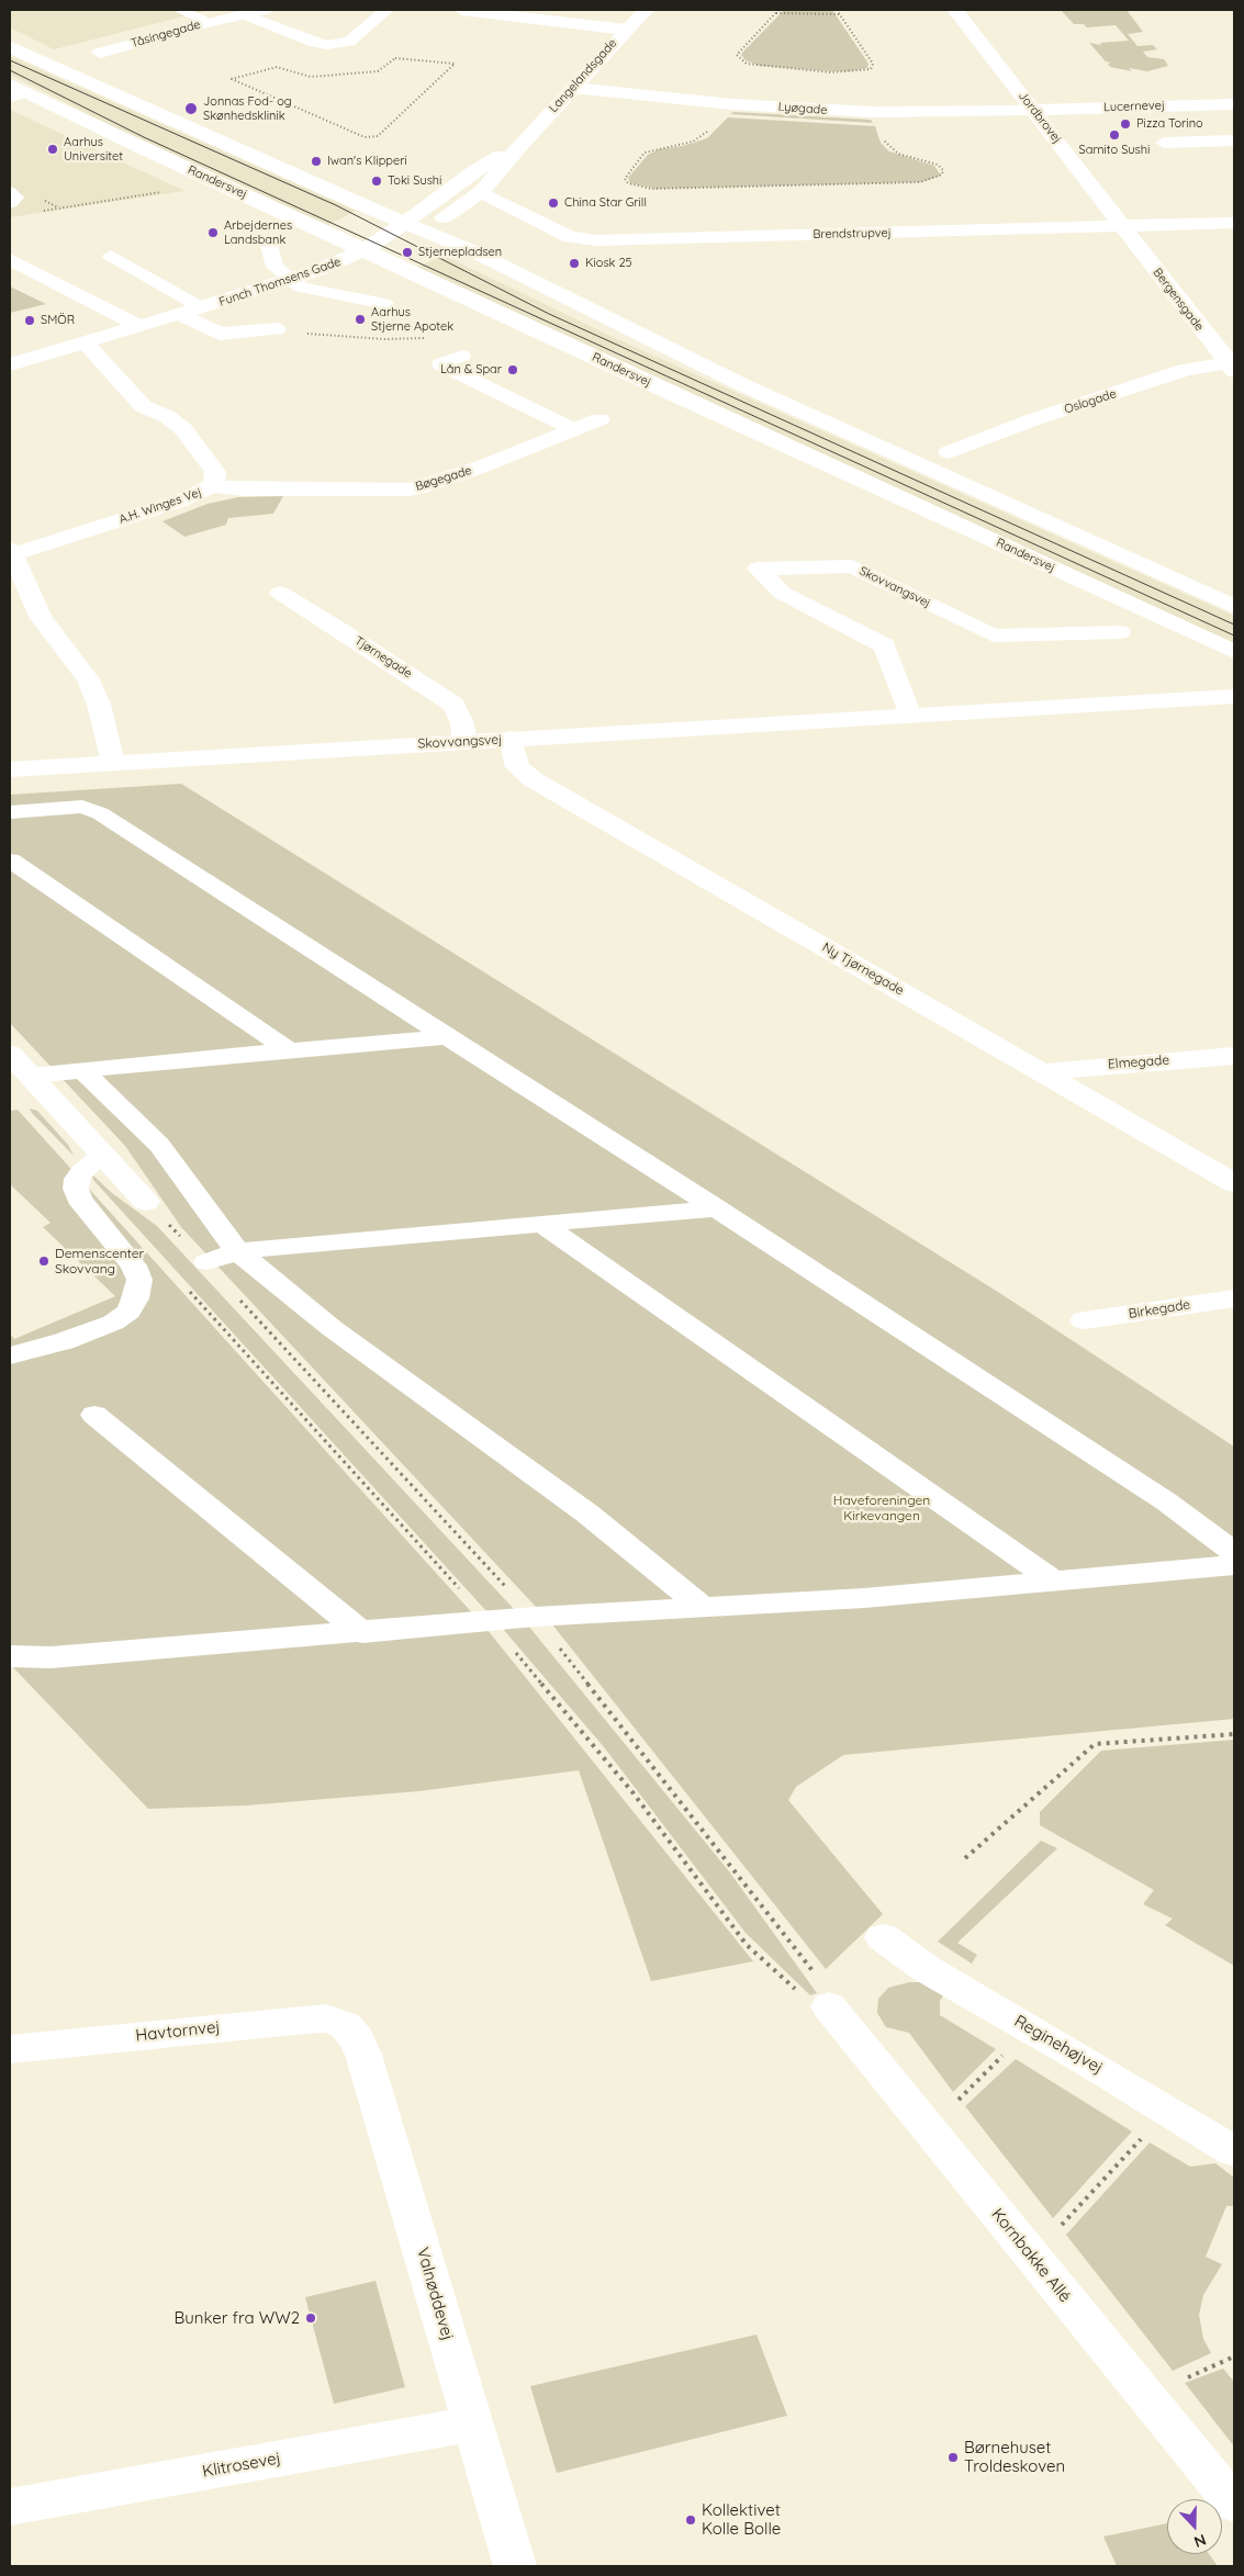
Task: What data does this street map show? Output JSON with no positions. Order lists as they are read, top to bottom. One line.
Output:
{"streets":{"street":["Tåsingegade","Langelandsgade","Lucernevej","Lyøgade","Jordbrovej","Randersvej","Brendstrupvej","Funch Thomsens Gade","Bergensgade","Oslogade","Bøgegade","A.H. Winges Vej","Skovvangsvej","Tjørnegade","Ny Tjørnegade","Elmegade","Birkegade","Havtornvej","Reginehøjvej","Kornbakke Allé","Valnøddevej","Klitrosevej"]},"crossings":[["Langelandsgade","Lyøgade"],["Langelandsgade","Brendstrupvej"],["Langelandsgade","Funch Thomsens Gade"],["Lucernevej","Lyøgade"],["Lucernevej","Jordbrovej"],["Lyøgade","Jordbrovej"],["Jordbrovej","Brendstrupvej"],["Jordbrovej","Bergensgade"],["Randersvej","Funch Thomsens Gade"],["Brendstrupvej","Bergensgade"],["Funch Thomsens Gade","A.H. Winges Vej"],["Bergensgade","Oslogade"],["Bøgegade","A.H. Winges Vej"],["Skovvangsvej","Tjørnegade"],["Skovvangsvej","Ny Tjørnegade"],["Ny Tjørnegade","Elmegade"],["Havtornvej","Valnøddevej"],["Valnøddevej","Klitrosevej"]],"parks":["Haveforeningen Kirkevangen"],"places":["Jonnas Fod- og Skønhedsklinik","Pizza Torino","Samito Sushi","Aarhus Universitet","Iwan's Klipperi","Toki Sushi","China Star Grill","Arbejdernes Landsbank","Stjernepladsen","Kiosk 25","Aarhus Stjerne Apotek","SMÖR","Lån & Spar","Demenscenter Skovvang","Bunker fra WW2","Børnehuset Troldeskoven","Kollektivet Kolle Bolle"],"north":"bottom"}
